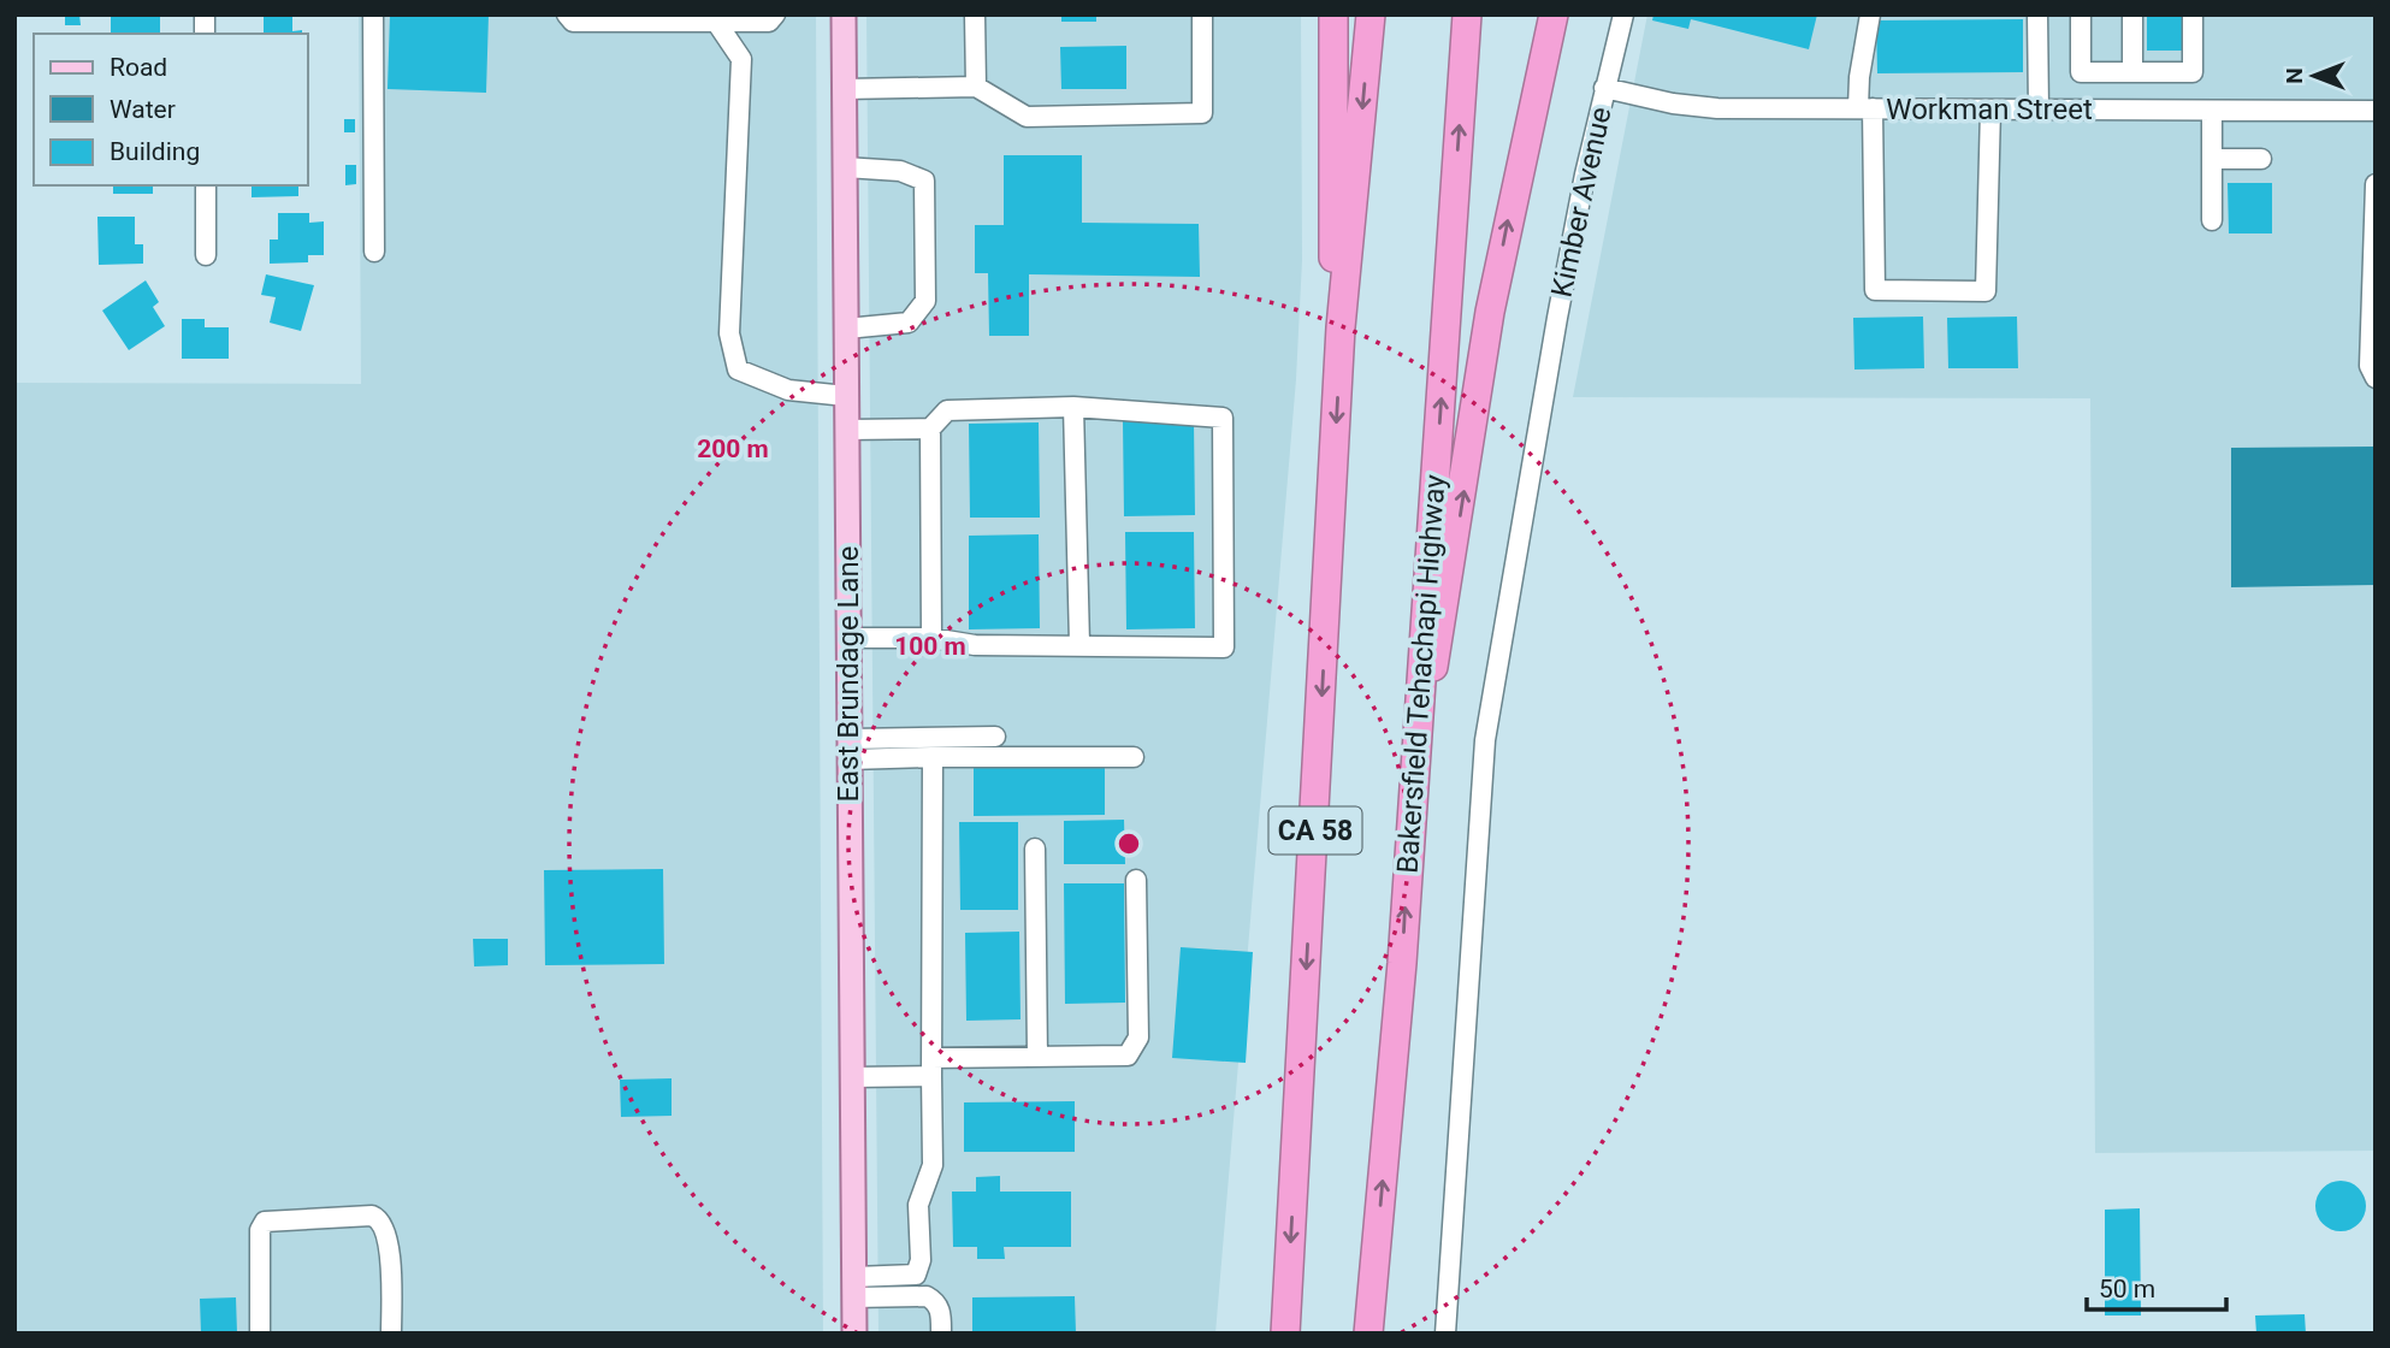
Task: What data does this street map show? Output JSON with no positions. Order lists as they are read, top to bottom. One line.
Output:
{"streets":{"highway":["Bakersfield Tehachapi Highway","CA 58"],"main road":["East Brundage Lane"],"street":["Workman Street","Kimber Avenue"]},"crossings":[["Workman Street","Kimber Avenue"]],"legend":["Road","Water","Building"],"scale_bar":"50 m","north":"left","rings":["200 m","100 m"]}
